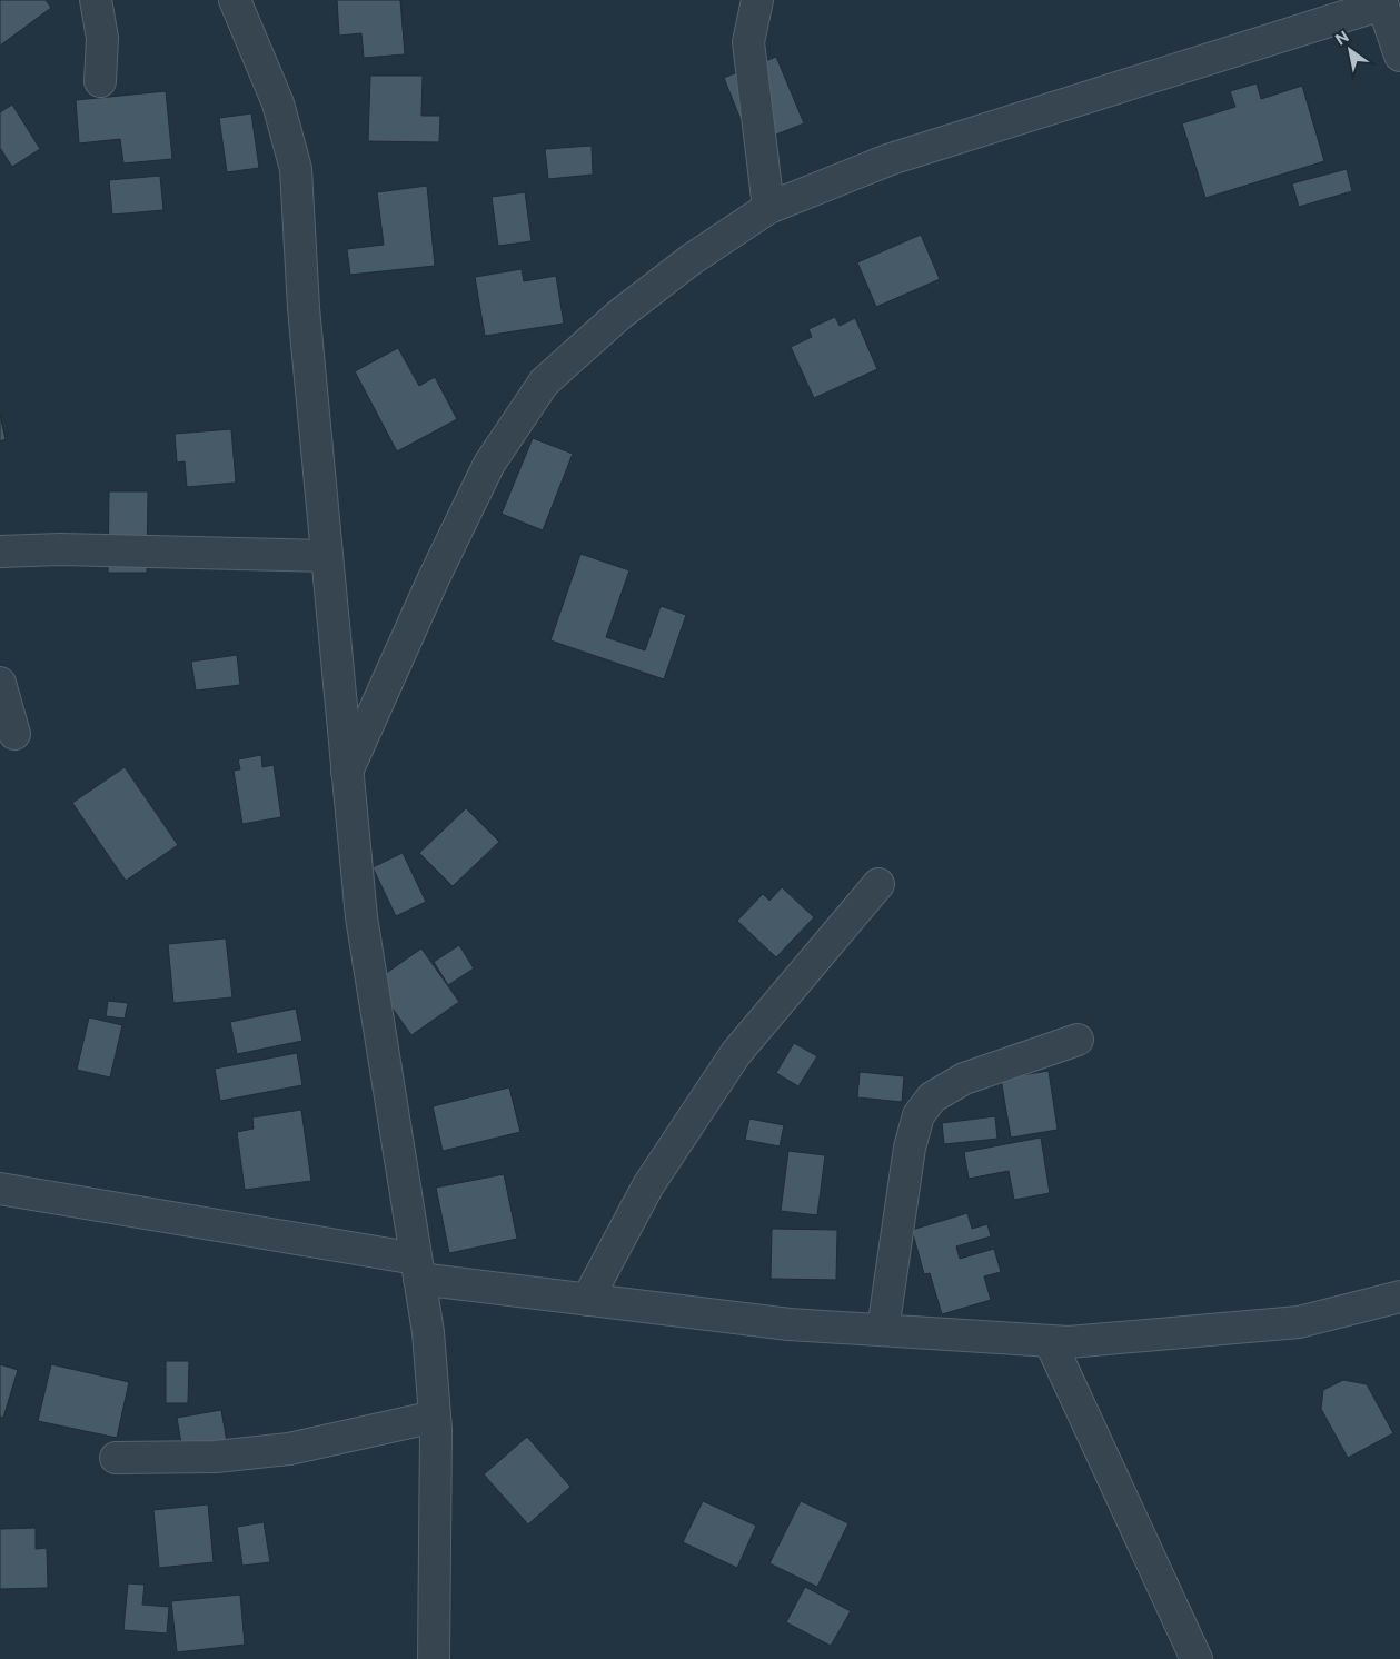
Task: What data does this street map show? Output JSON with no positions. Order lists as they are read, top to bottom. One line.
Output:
{"north":"top left"}
